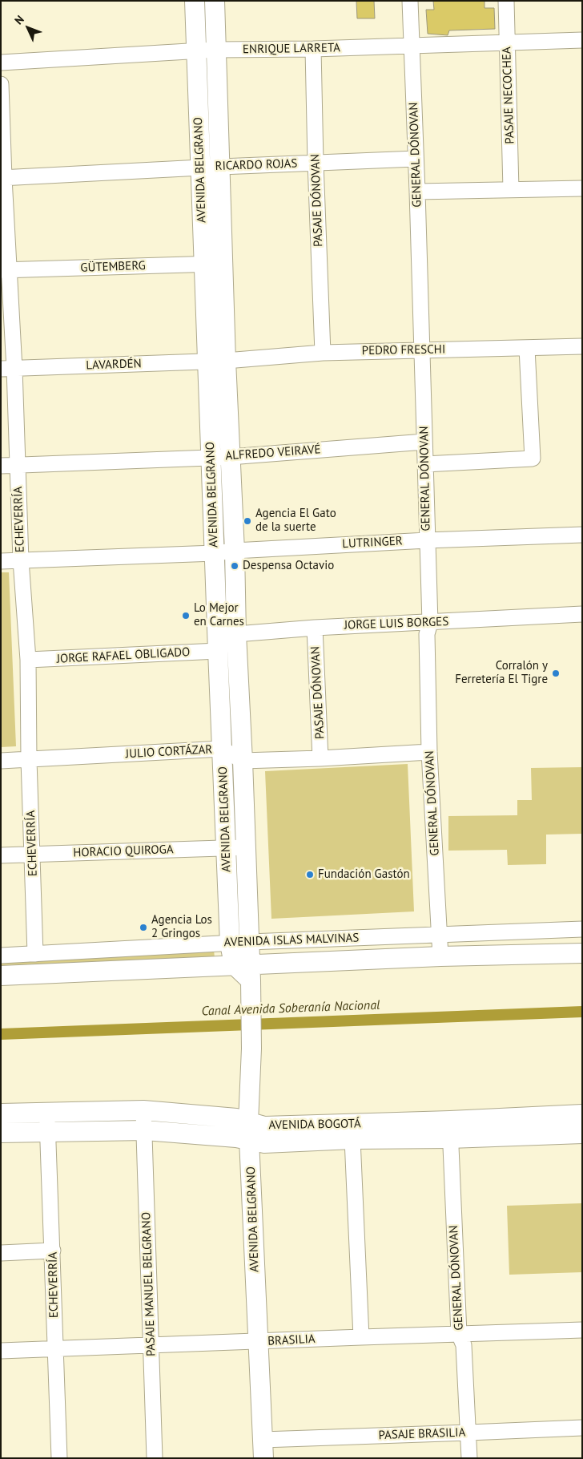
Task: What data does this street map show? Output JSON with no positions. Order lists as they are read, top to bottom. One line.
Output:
{"streets":{"main road":["AVENIDA BELGRANO","AVENIDA ISLAS MALVINAS","AVENIDA BOGOTÁ"],"street":["ENRIQUE LARRETA","PASAJE NECOCHEA","GENERAL DÓNOVAN","RICARDO ROJAS","PASAJE DÓNOVAN","GÜTEMBERG","PEDRO FRESCHI","LAVARDÉN","ALFREDO VEIRAVÉ","ECHEVERRÍA","LUTRINGER","JORGE LUIS BORGES","JORGE RAFAEL OBLIGADO","JULIO CORTÁZAR","HORACIO QUIROGA","PASAJE MANUEL BELGRANO","BRASILIA","PASAJE BRASILIA"]},"crossings":[["ENRIQUE LARRETA","PASAJE NECOCHEA"],["ENRIQUE LARRETA","GENERAL DÓNOVAN"],["ENRIQUE LARRETA","AVENIDA BELGRANO"],["ENRIQUE LARRETA","PASAJE DÓNOVAN"],["GENERAL DÓNOVAN","RICARDO ROJAS"],["GENERAL DÓNOVAN","PEDRO FRESCHI"],["GENERAL DÓNOVAN","ALFREDO VEIRAVÉ"],["GENERAL DÓNOVAN","LUTRINGER"],["GENERAL DÓNOVAN","JORGE LUIS BORGES"],["GENERAL DÓNOVAN","AVENIDA ISLAS MALVINAS"],["GENERAL DÓNOVAN","AVENIDA BOGOTÁ"],["GENERAL DÓNOVAN","BRASILIA"],["GENERAL DÓNOVAN","PASAJE BRASILIA"],["RICARDO ROJAS","AVENIDA BELGRANO"],["RICARDO ROJAS","PASAJE DÓNOVAN"],["RICARDO ROJAS","ECHEVERRÍA"],["AVENIDA BELGRANO","GÜTEMBERG"],["AVENIDA BELGRANO","PEDRO FRESCHI"],["AVENIDA BELGRANO","LAVARDÉN"],["AVENIDA BELGRANO","ALFREDO VEIRAVÉ"],["AVENIDA BELGRANO","LUTRINGER"],["AVENIDA BELGRANO","JORGE LUIS BORGES"],["AVENIDA BELGRANO","JORGE RAFAEL OBLIGADO"],["AVENIDA BELGRANO","JULIO CORTÁZAR"],["AVENIDA BELGRANO","HORACIO QUIROGA"],["AVENIDA BELGRANO","AVENIDA ISLAS MALVINAS"],["AVENIDA BELGRANO","AVENIDA BOGOTÁ"],["AVENIDA BELGRANO","BRASILIA"],["AVENIDA BELGRANO","PASAJE BRASILIA"],["PASAJE DÓNOVAN","PEDRO FRESCHI"],["PASAJE DÓNOVAN","JORGE LUIS BORGES"],["GÜTEMBERG","ECHEVERRÍA"],["PEDRO FRESCHI","LAVARDÉN"],["LAVARDÉN","ECHEVERRÍA"],["ALFREDO VEIRAVÉ","ECHEVERRÍA"],["ECHEVERRÍA","JORGE RAFAEL OBLIGADO"],["ECHEVERRÍA","JULIO CORTÁZAR"],["ECHEVERRÍA","HORACIO QUIROGA"],["ECHEVERRÍA","AVENIDA ISLAS MALVINAS"],["ECHEVERRÍA","AVENIDA BOGOTÁ"],["ECHEVERRÍA","BRASILIA"],["AVENIDA BOGOTÁ","PASAJE MANUEL BELGRANO"],["PASAJE MANUEL BELGRANO","BRASILIA"]],"water":["Canal Avenida Soberanía Nacional"],"places":["Agencia El Gato de la suerte","Despensa Octavio","Lo Mejor en Carnes","Corralón y Ferretería El Tigre","Fundación Gastón","Agencia Los 2 Gringos"],"north":"top left"}
